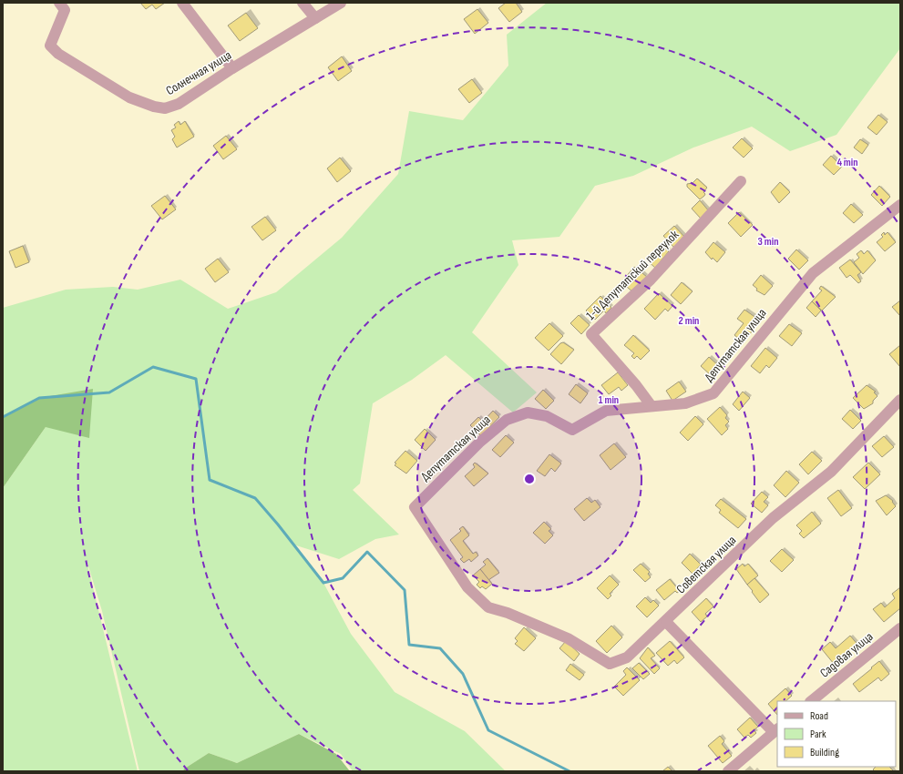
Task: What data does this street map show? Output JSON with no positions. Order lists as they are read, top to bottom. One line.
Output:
{"streets":{"street":["Солнечная улица","1-й Депутатский переулок","Депутатская улица","Советская улица","Садовая улица"]},"crossings":[["1-й Депутатский переулок","Депутатская улица"],["Депутатская улица","Советская улица"]],"legend":["Road","Park","Building"],"rings":["4 min","3 min","2 min","1 min"]}
